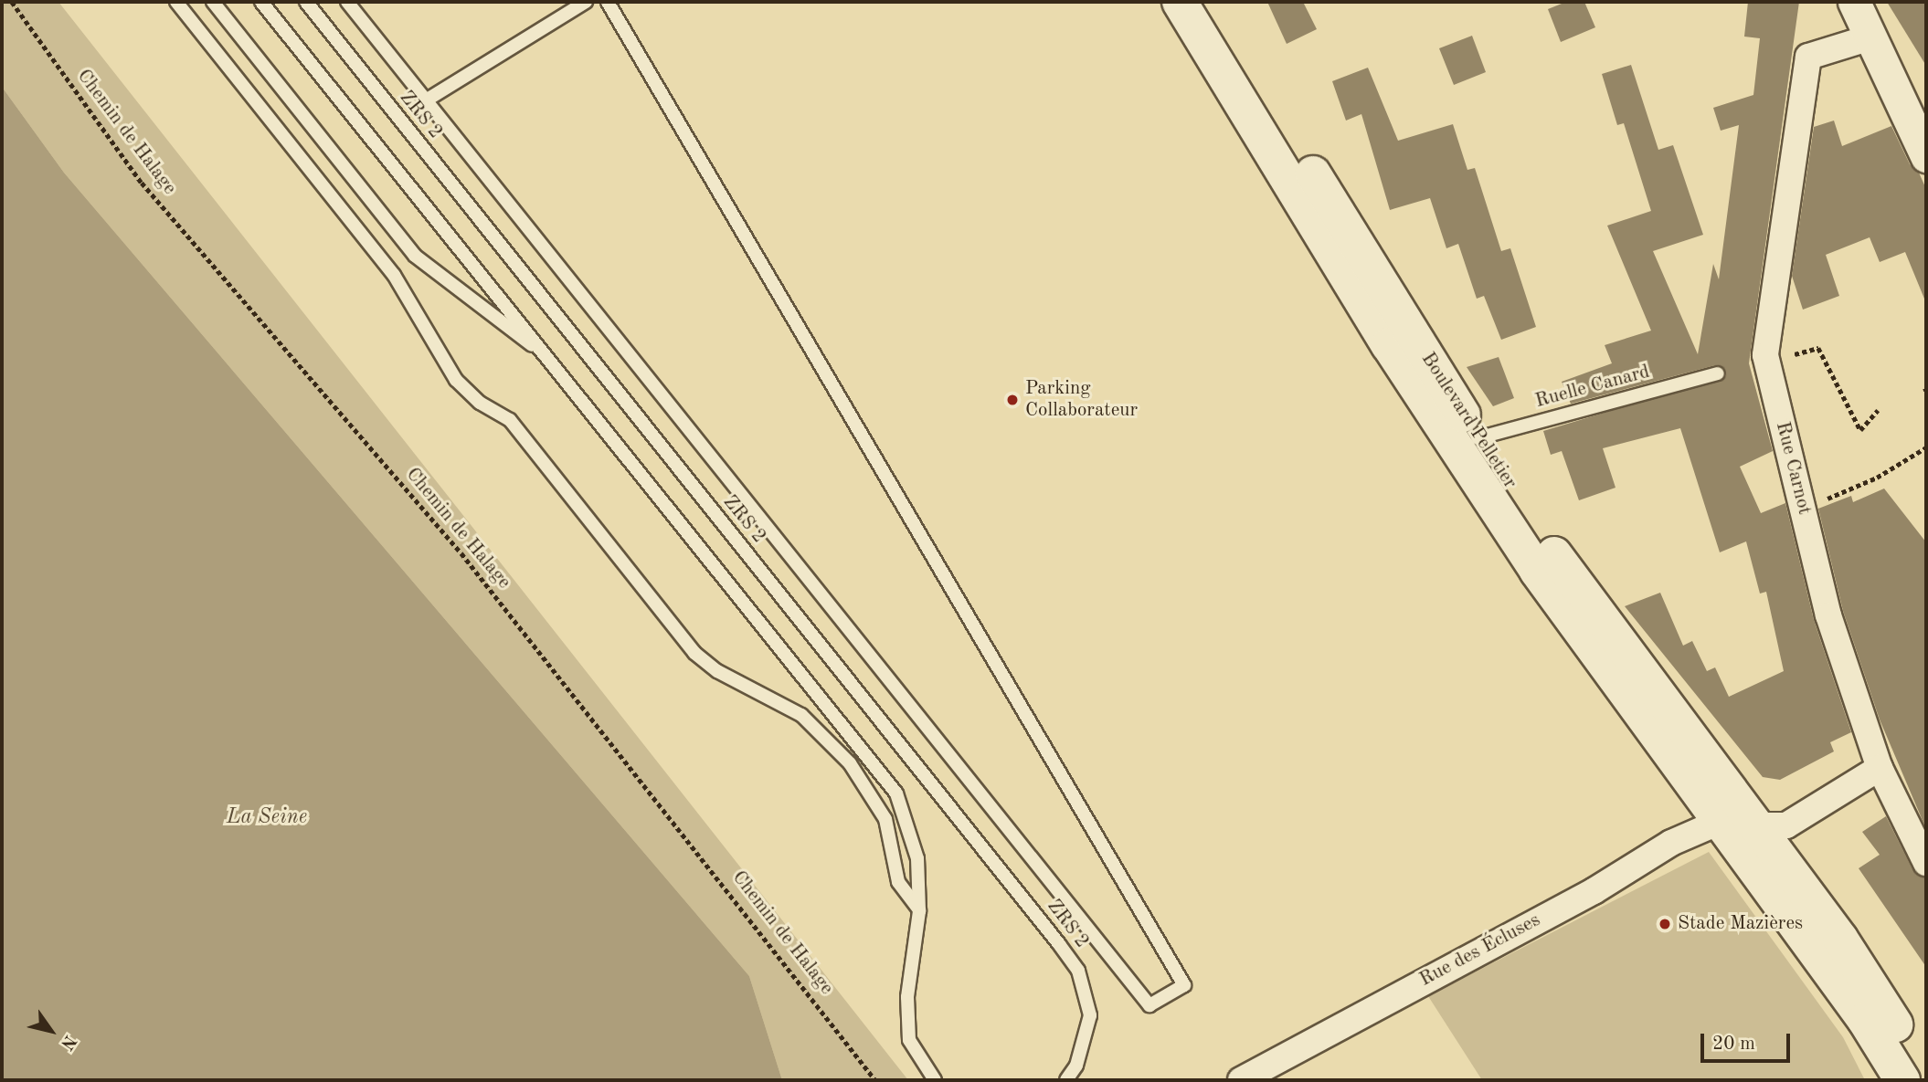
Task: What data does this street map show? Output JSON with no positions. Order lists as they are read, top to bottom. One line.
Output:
{"streets":{"main road":["Boulevard Pelletier"],"street":["Rue Carnot","Rue des Écluses"],"lane":["ZRS 2","Ruelle Canard"],"path":["Chemin de Halage"]},"crossings":[["Ruelle Canard","Boulevard Pelletier"],["Boulevard Pelletier","Rue des Écluses"],["Rue Carnot","Rue des Écluses"]],"water":["La Seine"],"places":["Parking Collaborateur","Stade Mazières"],"scale_bar":"20 m","north":"bottom right"}
